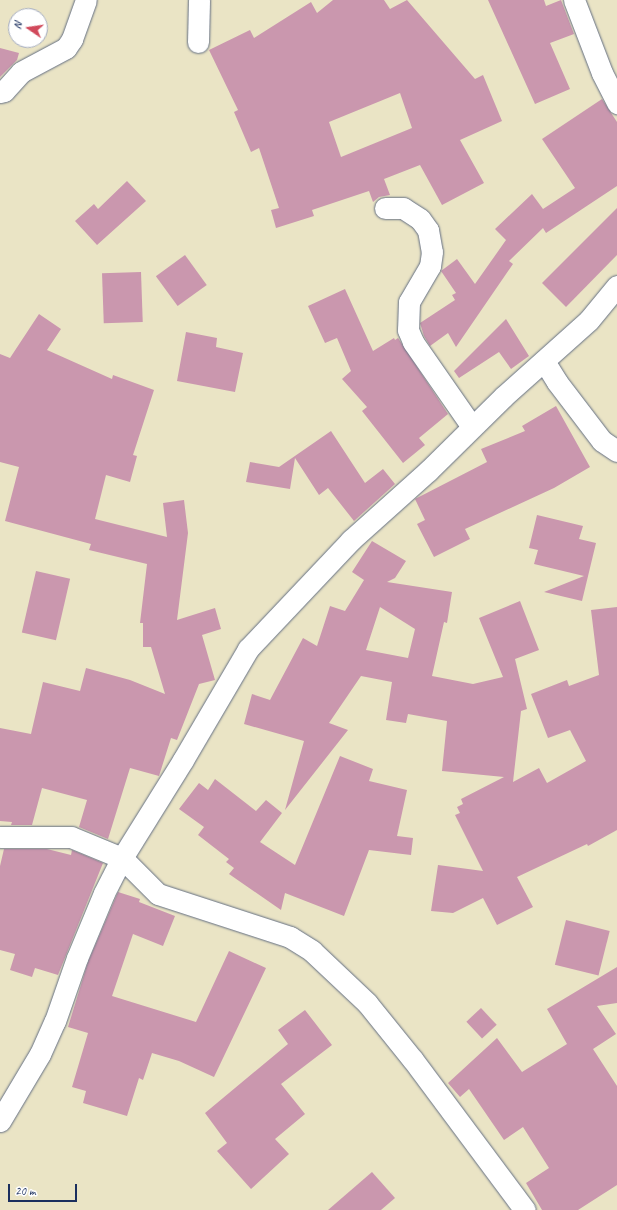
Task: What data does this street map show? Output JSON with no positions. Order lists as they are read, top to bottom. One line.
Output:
{"scale_bar":"20 m","north":"left"}
